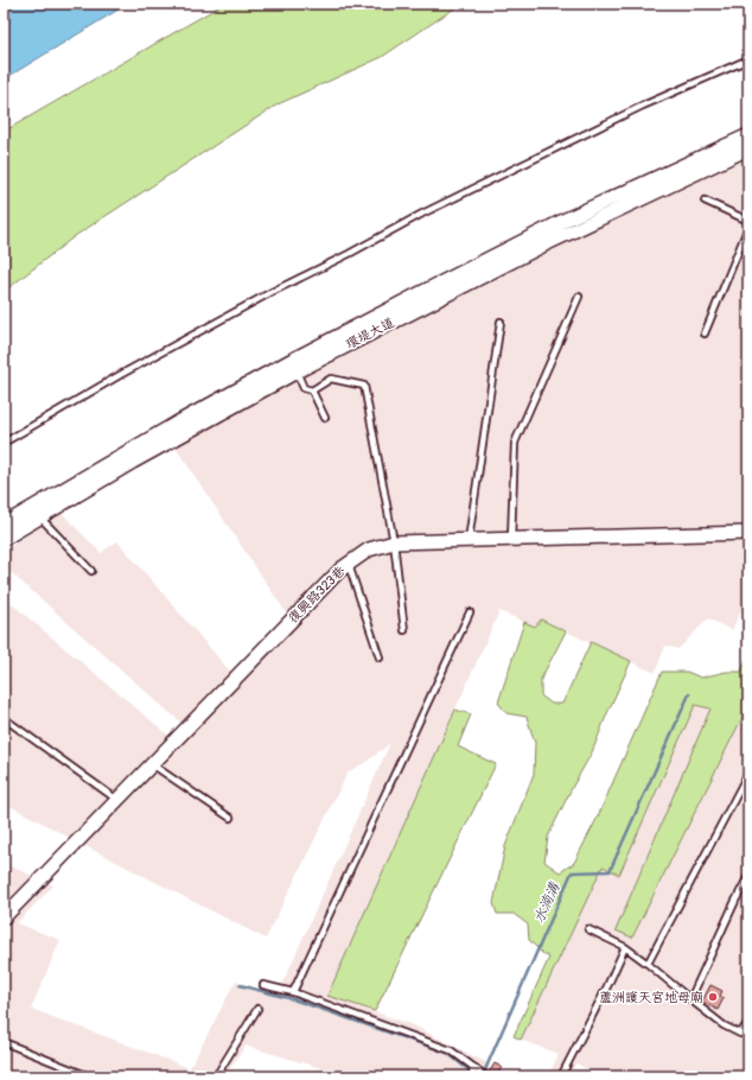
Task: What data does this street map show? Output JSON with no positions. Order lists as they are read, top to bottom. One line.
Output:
{"streets":{"street":["環堤大道","復興路323巷"]},"water":["水湳溝"],"places":["蘆洲護天宮地母廟"]}
